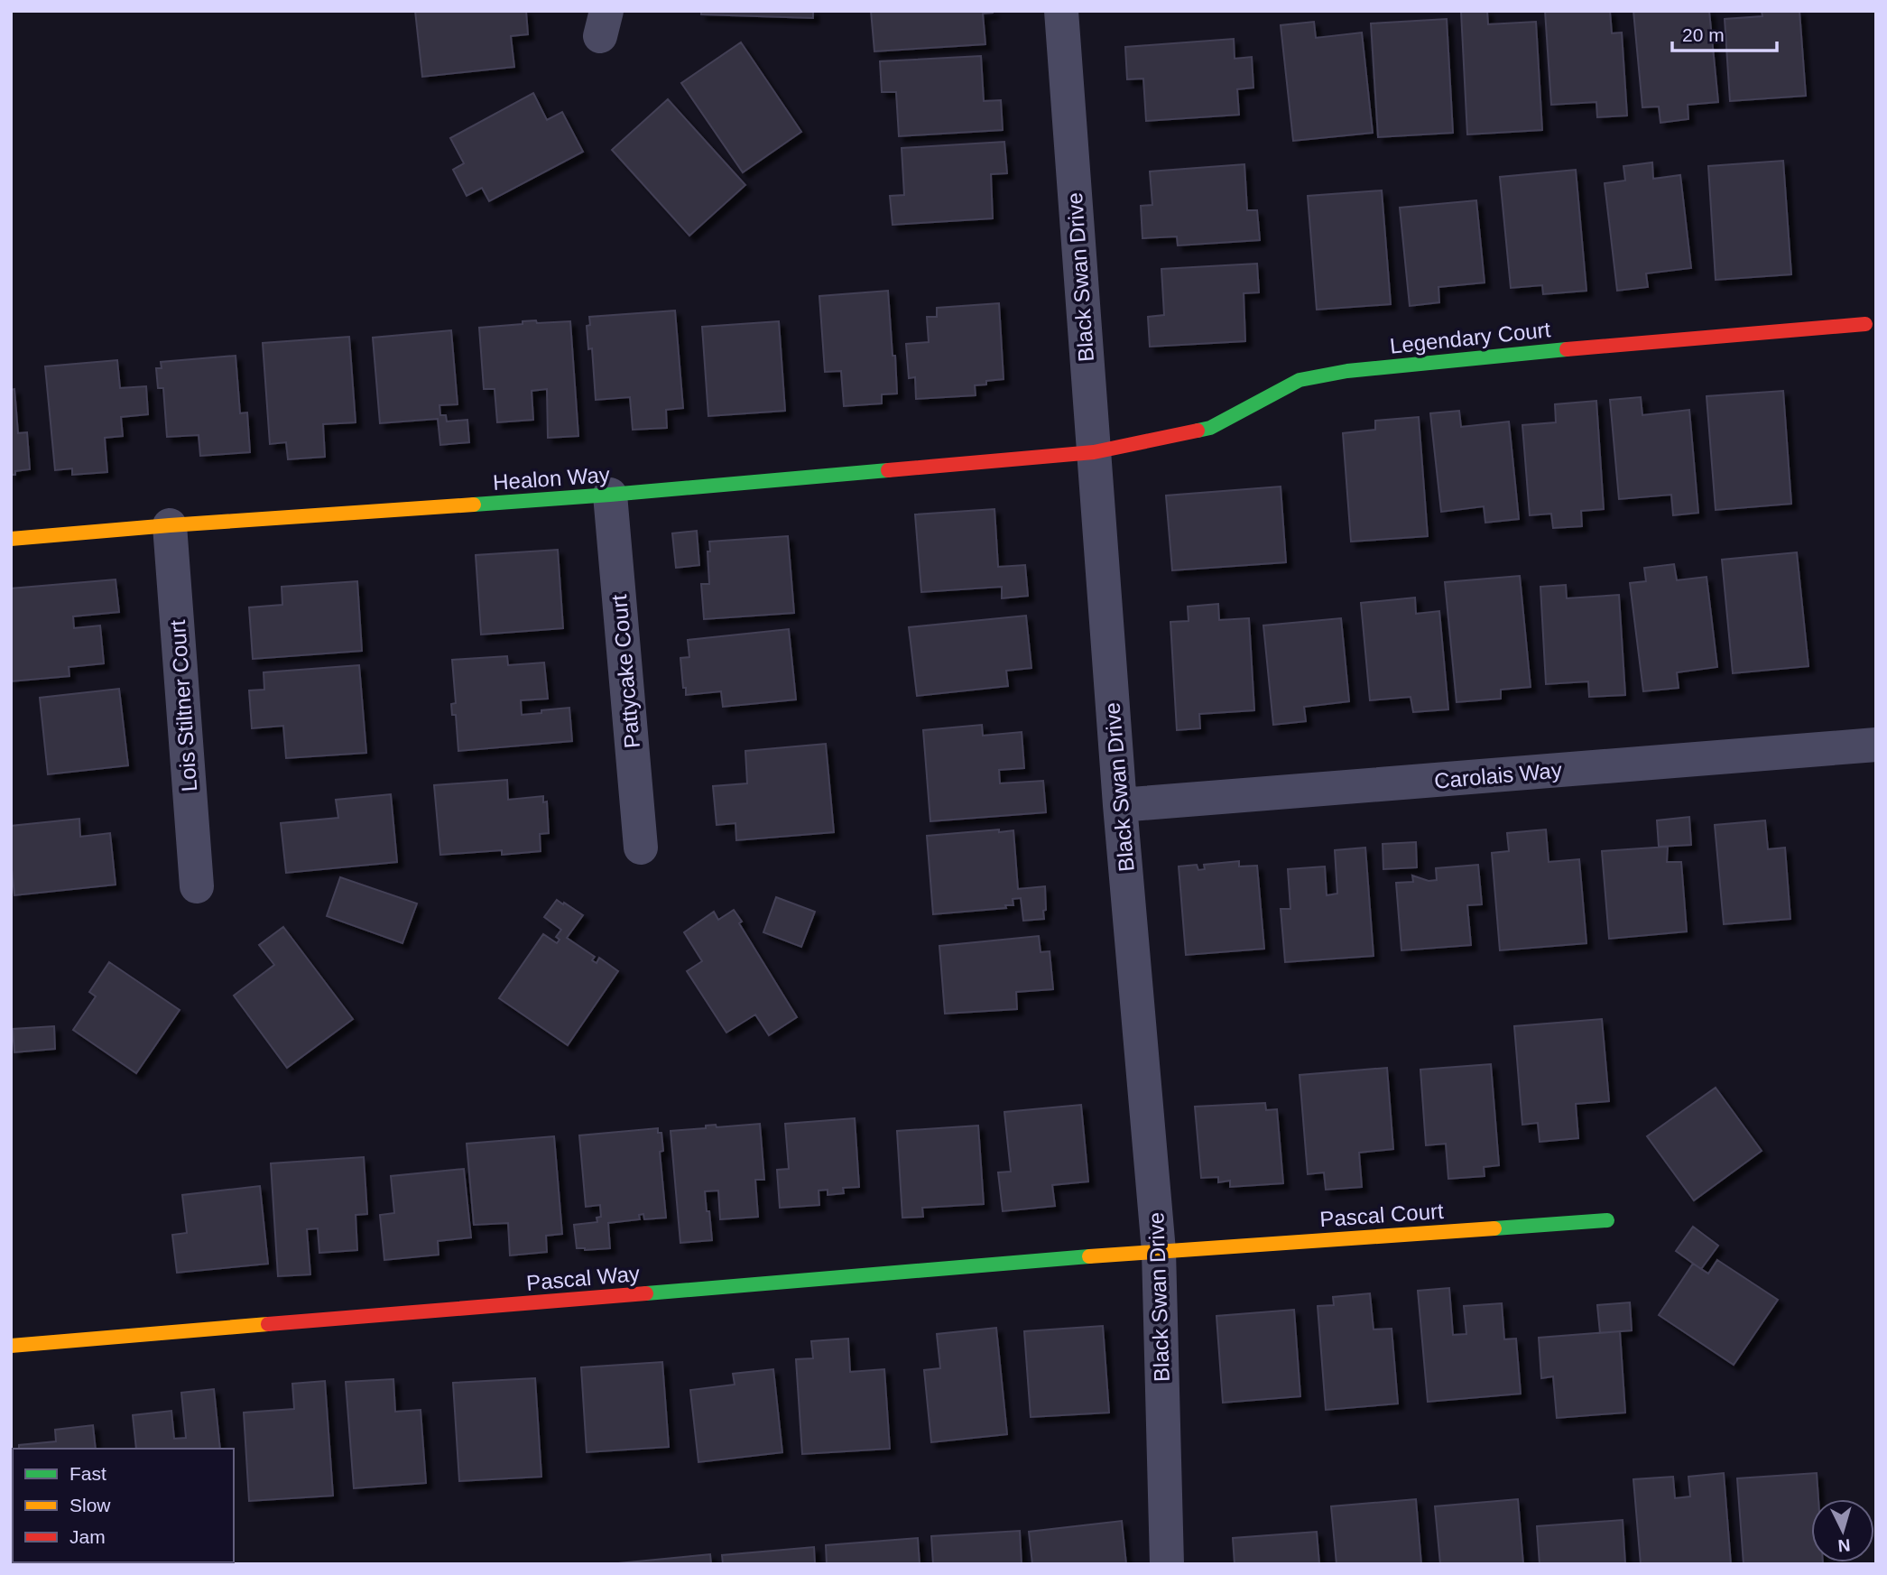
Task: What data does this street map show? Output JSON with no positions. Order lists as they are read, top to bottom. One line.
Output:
{"streets":{"street":["Black Swan Drive","Legendary Court","Healon Way","Pattycake Court","Lois Stiltner Court","Carolais Way","Pascal Court","Pascal Way"]},"crossings":[["Black Swan Drive","Legendary Court"],["Black Swan Drive","Healon Way"],["Black Swan Drive","Carolais Way"],["Black Swan Drive","Pascal Court"],["Black Swan Drive","Pascal Way"],["Legendary Court","Healon Way"],["Healon Way","Pattycake Court"],["Healon Way","Lois Stiltner Court"],["Pascal Court","Pascal Way"]],"legend":["Fast","Slow","Jam"],"scale_bar":"20 m","north":"bottom"}
